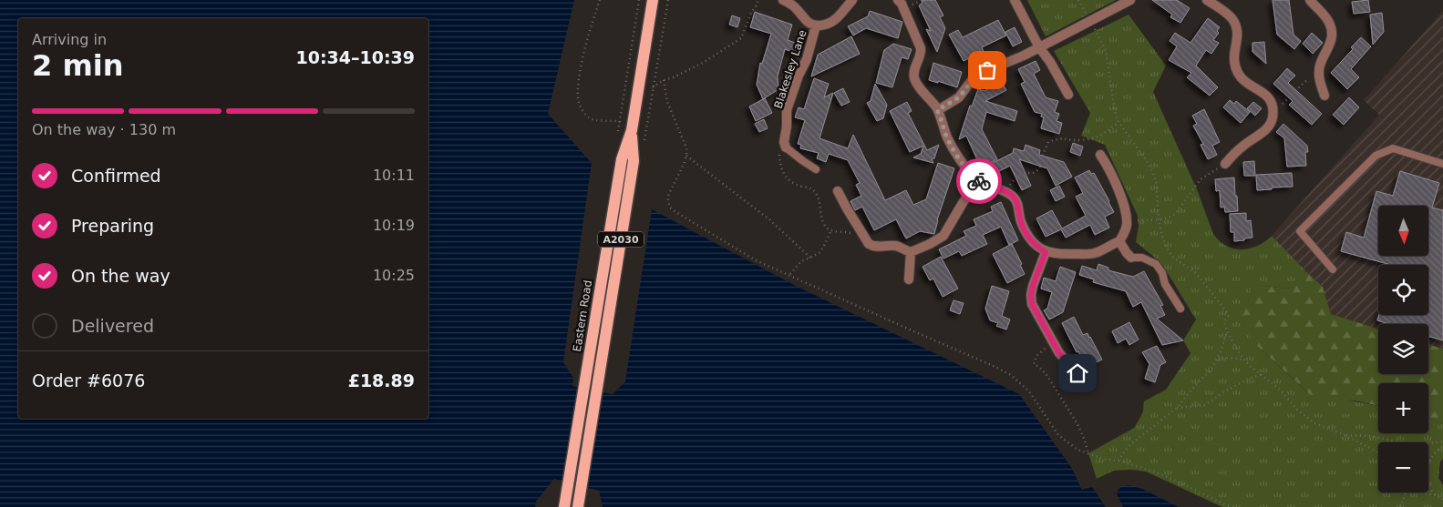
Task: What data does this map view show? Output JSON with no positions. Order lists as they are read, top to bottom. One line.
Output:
{"streets":{"main road":["A2030","Eastern Road"],"street":["Blakesley Lane"]},"north":"bottom","page":{"heading":["2 min","Arriving in","10:34–10:39"],"panel":["Order #6076","£18.89"],"bar":"On the way · 130 m","list":[["Confirmed","10:11"],["Preparing","10:19"],["On the way","10:25"],"Delivered"],"map_buttons":["+","−"]}}
